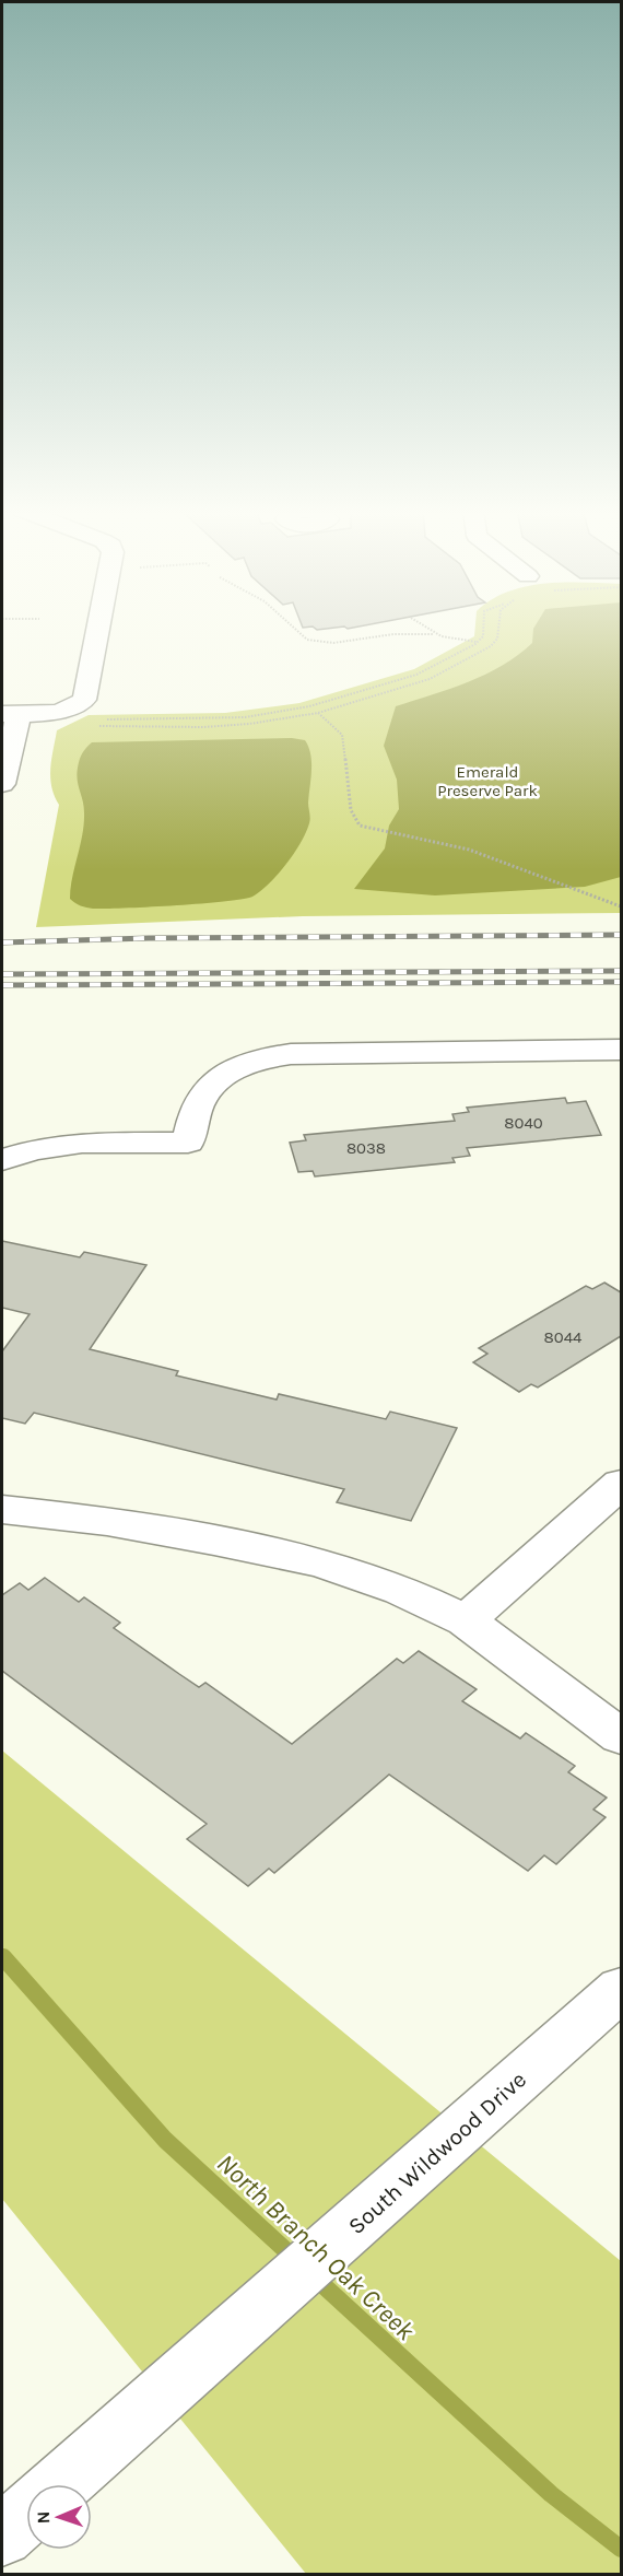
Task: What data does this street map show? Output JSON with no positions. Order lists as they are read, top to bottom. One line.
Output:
{"streets":{"street":["South Wildwood Drive"]},"water":["North Branch Oak Creek"],"parks":["Emerald Preserve Park"],"house_numbers":["8040","8038","8044"],"north":"left"}
